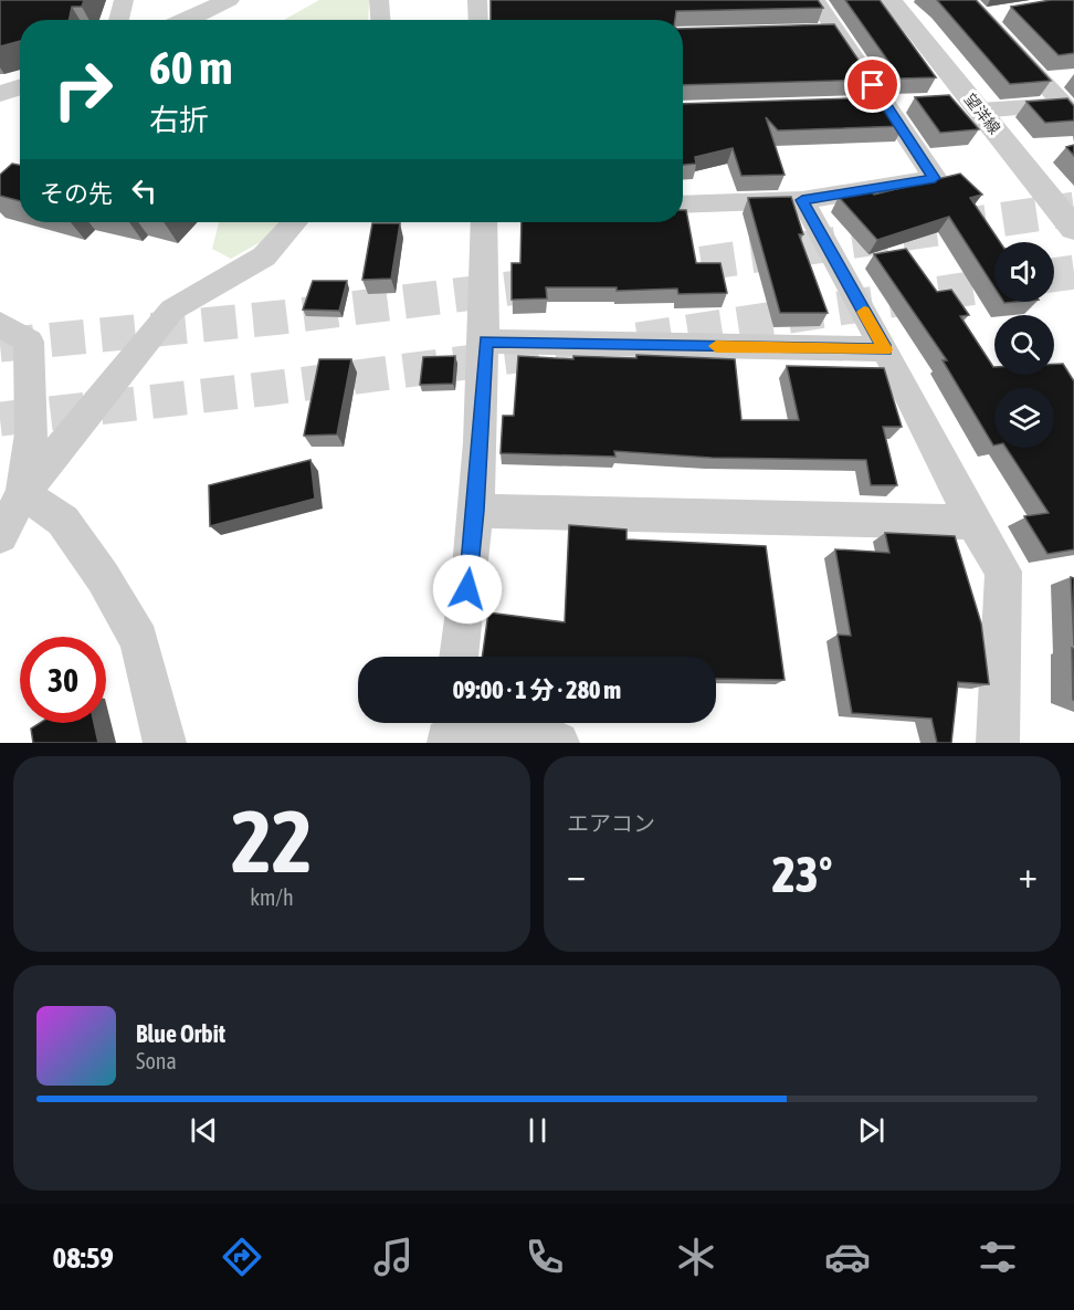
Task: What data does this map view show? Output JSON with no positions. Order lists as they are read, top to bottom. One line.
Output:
{"streets":{"street":["望洋線"]},"page":{"turn":["60 m","右折"],"then":"その先","limit":"30","trip":"09:00 · 1 分 · 280 m","tile":[["22","km/h"],"エアコン"],"heat":["−","23°","+"],"song":["Blue Orbit","Sona"],"tabs":"08:59"}}
